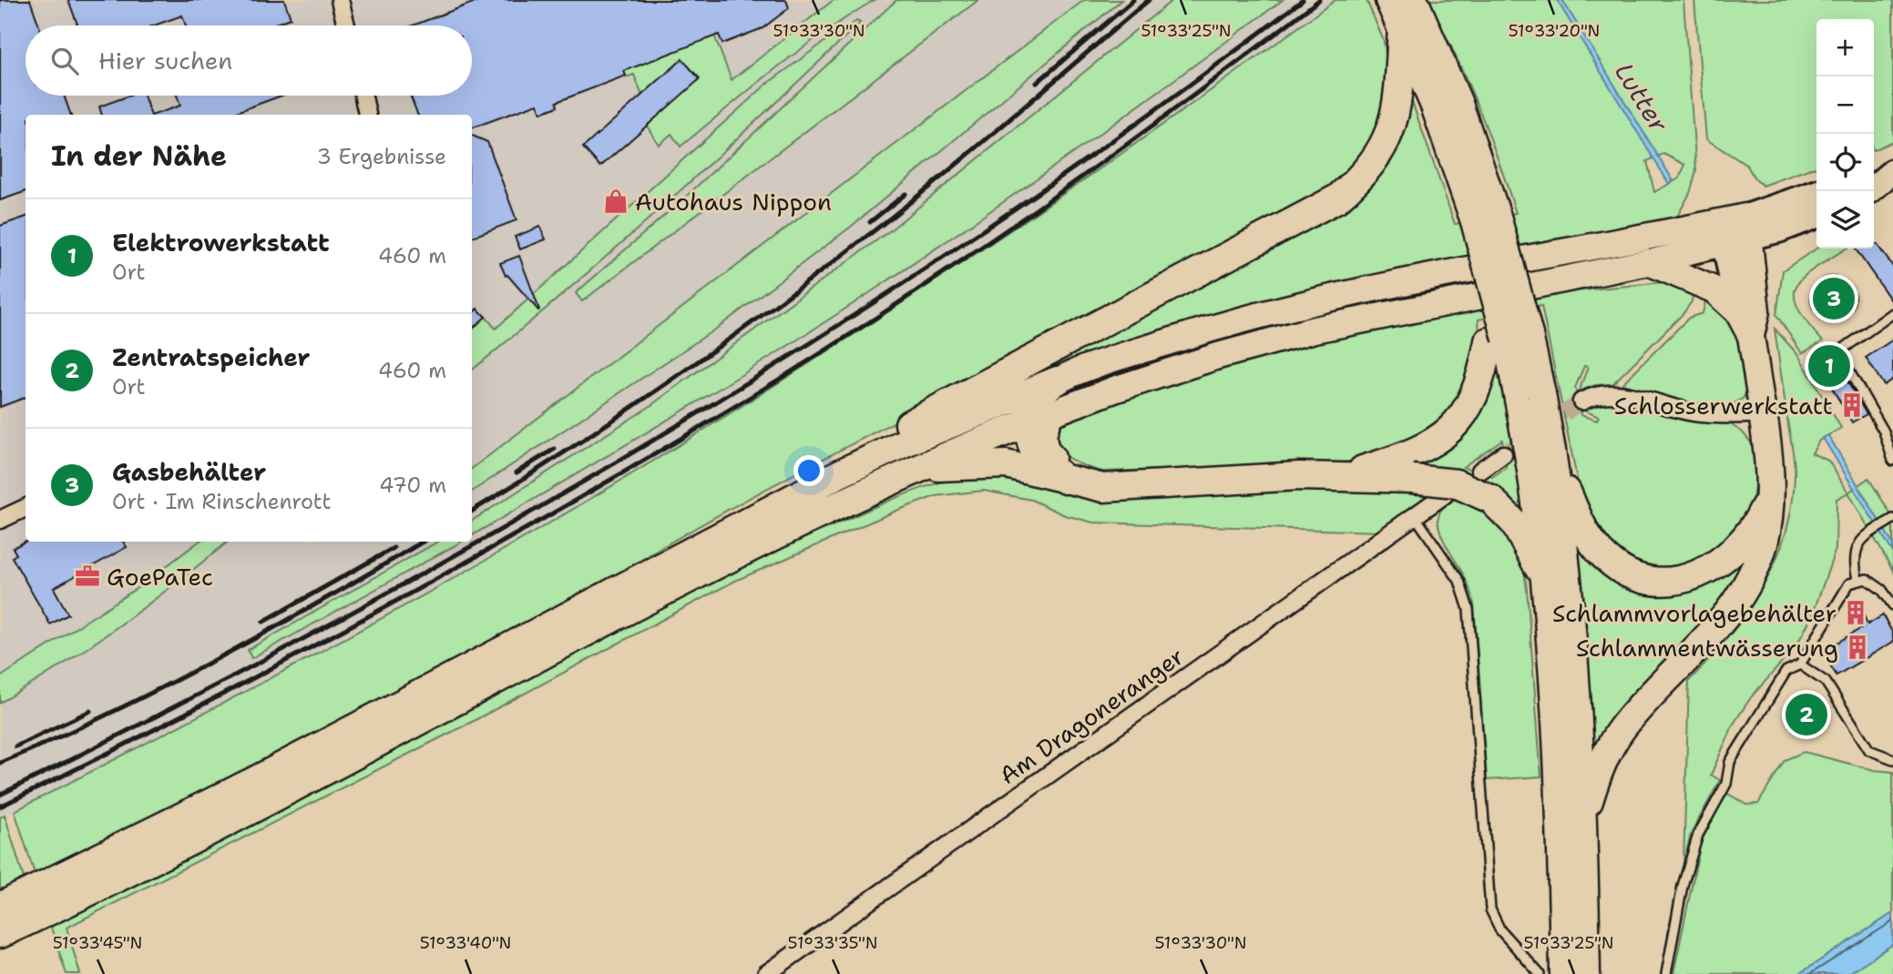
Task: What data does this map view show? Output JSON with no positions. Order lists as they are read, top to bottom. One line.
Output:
{"streets":{"street":["Am Dragoneranger"]},"water":["Lutter"],"places":{"shop":["Autohaus Nippon"],"building":["Schlosserwerkstatt","Schlammvorlagebehälter","Schlammentwässerung"],"office":["GoePaTec"]},"page":{"map_buttons":["+","−"],"search":"Hier suchen","heading":["In der Nähe","3 Ergebnisse"],"list":[{"mark":"1","name":"Elektrowerkstatt","note":"Ort","value":"460 m"},{"mark":"2","name":"Zentratspeicher","note":"Ort","value":"460 m"},{"mark":"3","name":"Gasbehälter","note":"Ort · Im Rinschenrott","value":"470 m"}],"pins":["3","1","2"]},"coordinates":["51°33'30\"N","51°33'25\"N","51°33'20\"N","51°33'45\"N","51°33'40\"N","51°33'35\"N"]}
